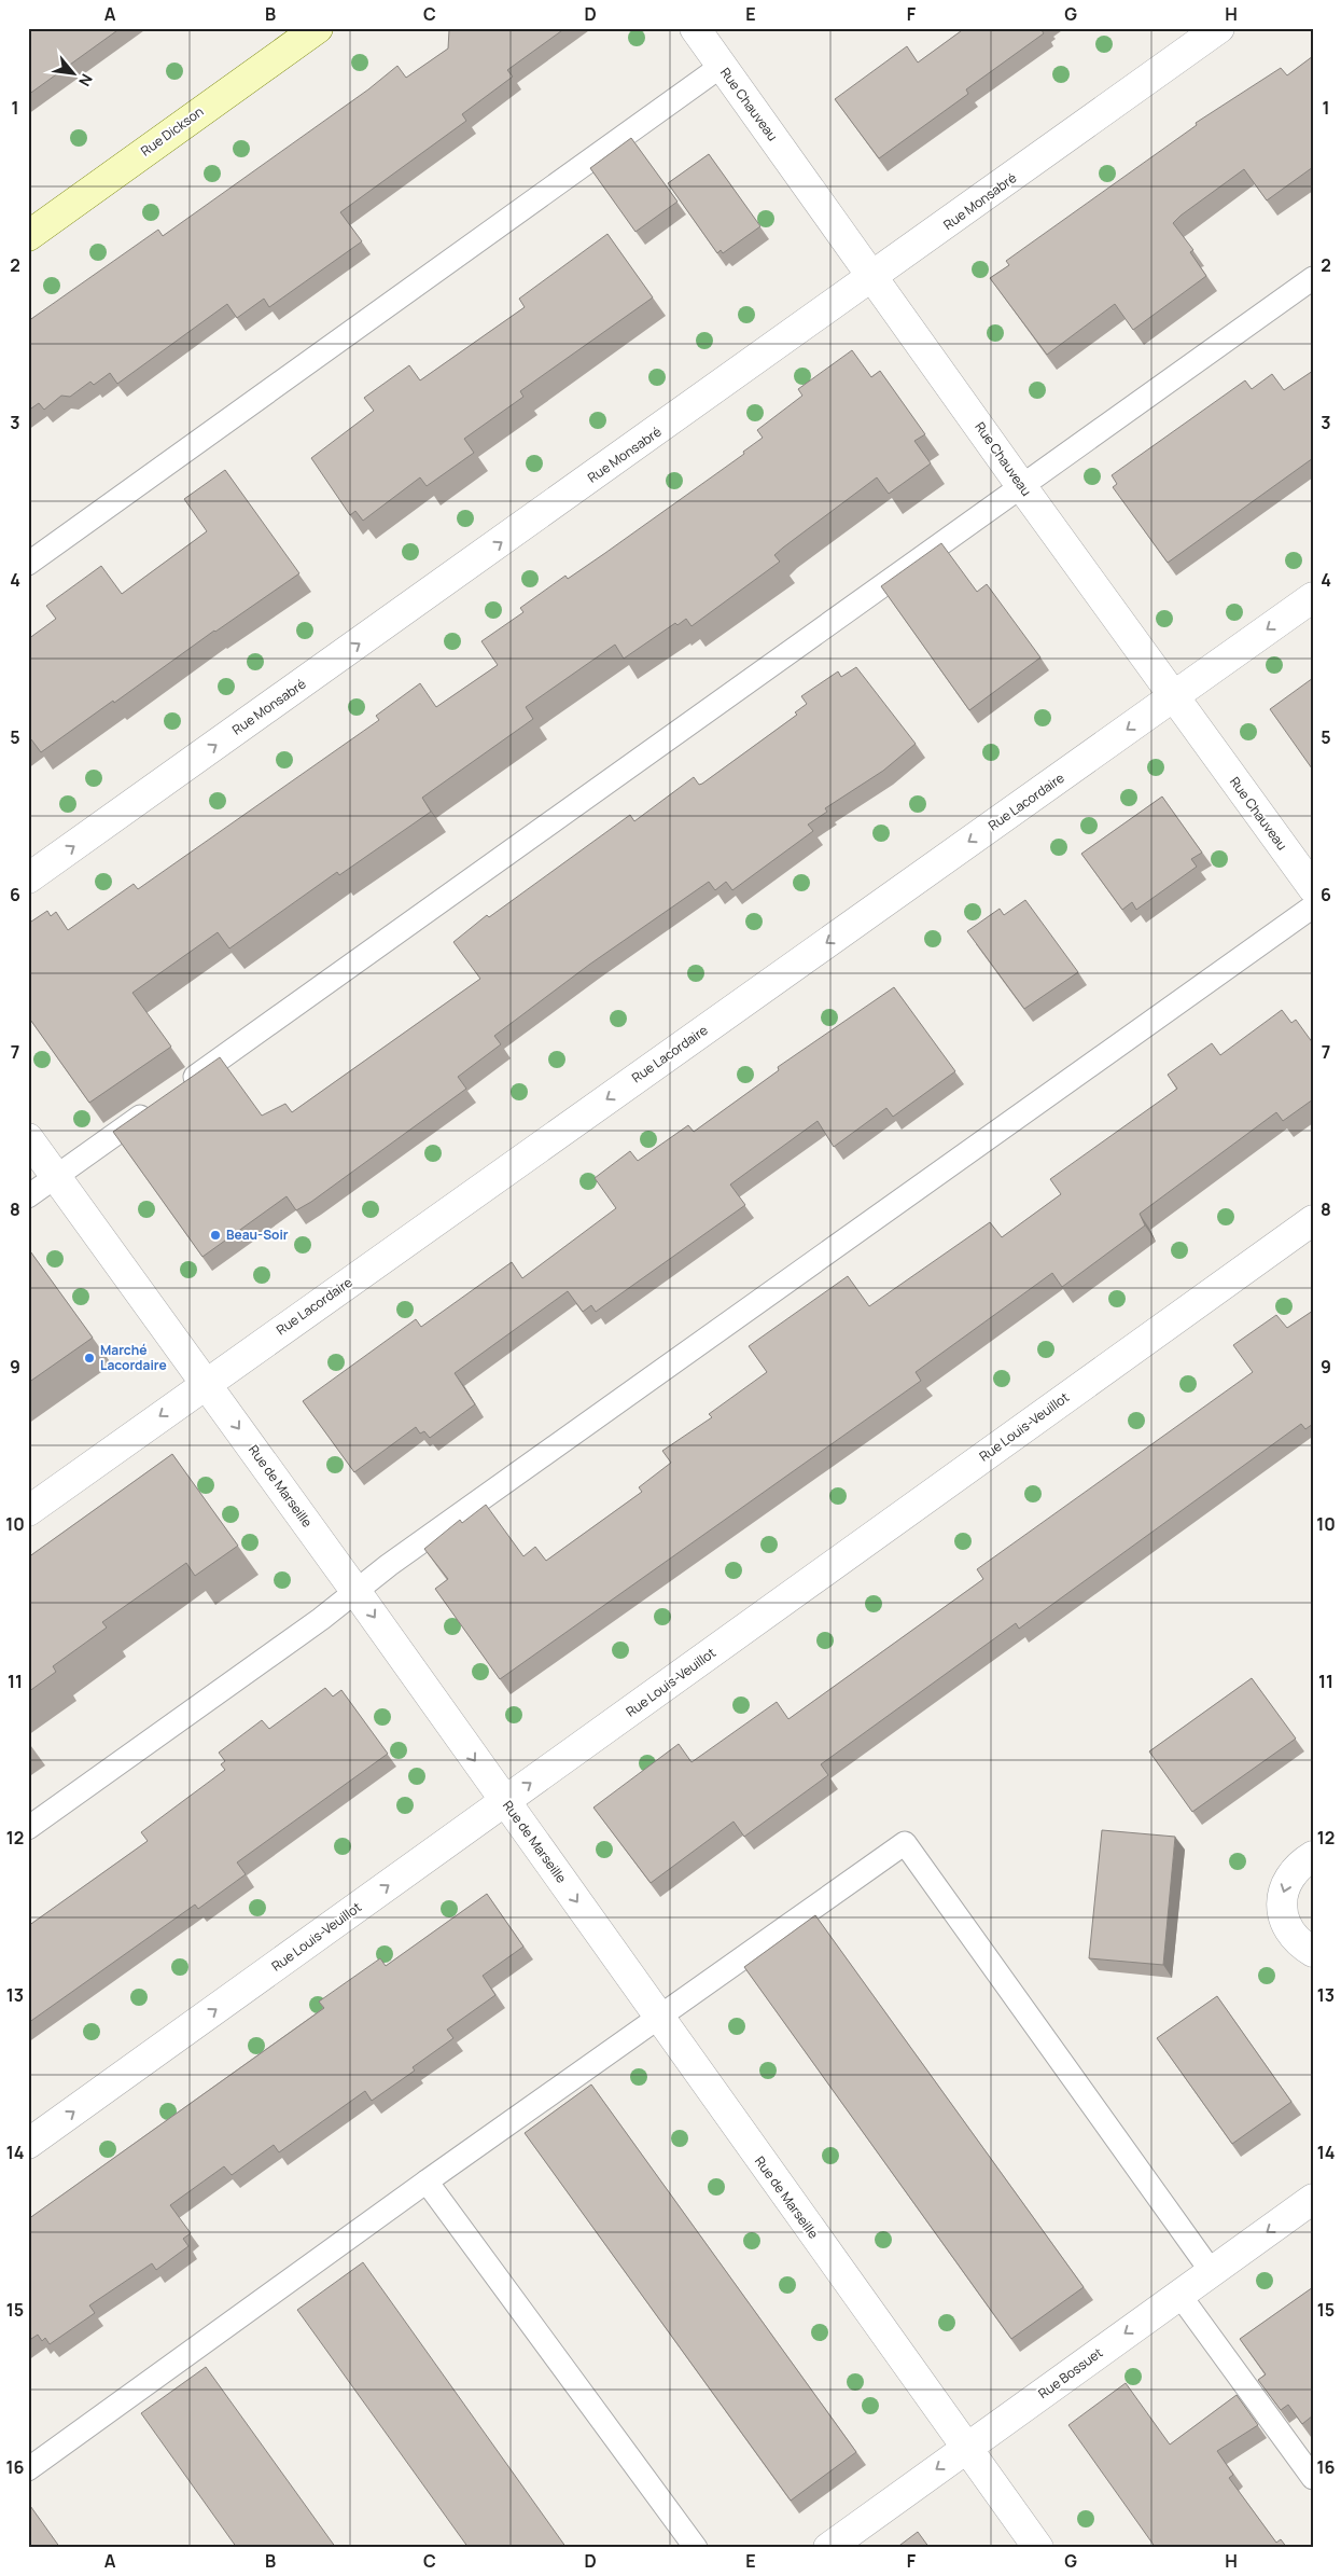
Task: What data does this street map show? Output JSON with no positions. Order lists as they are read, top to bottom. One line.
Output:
{"streets":{"main road":["Rue Dickson"],"street":["Rue Chauveau","Rue Monsabré","Rue Lacordaire","Rue Louis-Veuillot","Rue de Marseille","Rue Bossuet"]},"crossings":[["Rue Chauveau","Rue Monsabré"],["Rue Chauveau","Rue Lacordaire"],["Rue Lacordaire","Rue de Marseille"],["Rue Louis-Veuillot","Rue de Marseille"],["Rue de Marseille","Rue Bossuet"]],"one_way":["Rue Monsabré","Rue Lacordaire","Rue Louis-Veuillot","Rue de Marseille","Rue Bossuet"],"places":["Beau-Soir","Marché Lacordaire"],"north":"bottom right","grid":{"columns":["A","B","C","D","E","F","G","H"],"rows":["1","2","3","4","5","6","7","8","9","10","11","12","13","14","15","16"]}}
